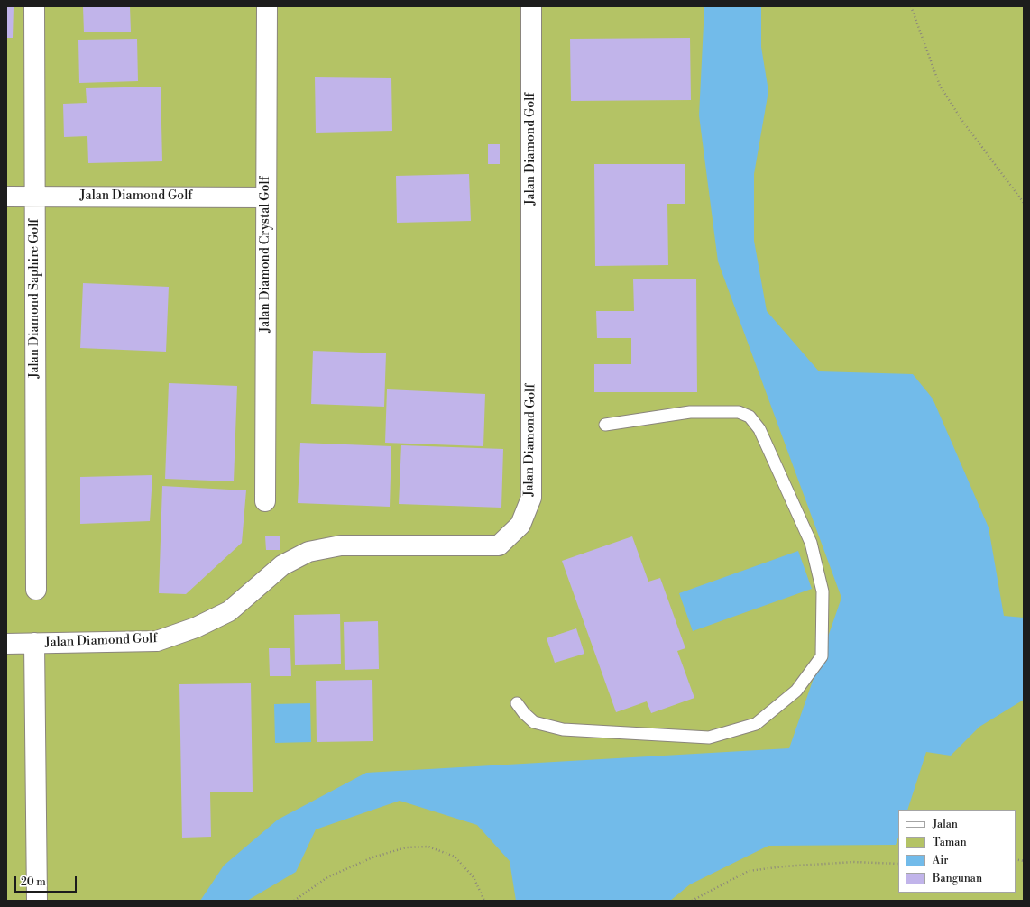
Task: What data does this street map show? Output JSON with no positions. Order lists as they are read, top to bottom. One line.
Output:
{"streets":{"street":["Jalan Diamond Golf","Jalan Diamond Crystal Golf","Jalan Diamond Saphire Golf"]},"crossings":[["Jalan Diamond Golf","Jalan Diamond Crystal Golf"],["Jalan Diamond Golf","Jalan Diamond Saphire Golf"]],"legend":["Jalan","Taman","Air","Bangunan"],"scale_bar":"20 m"}
